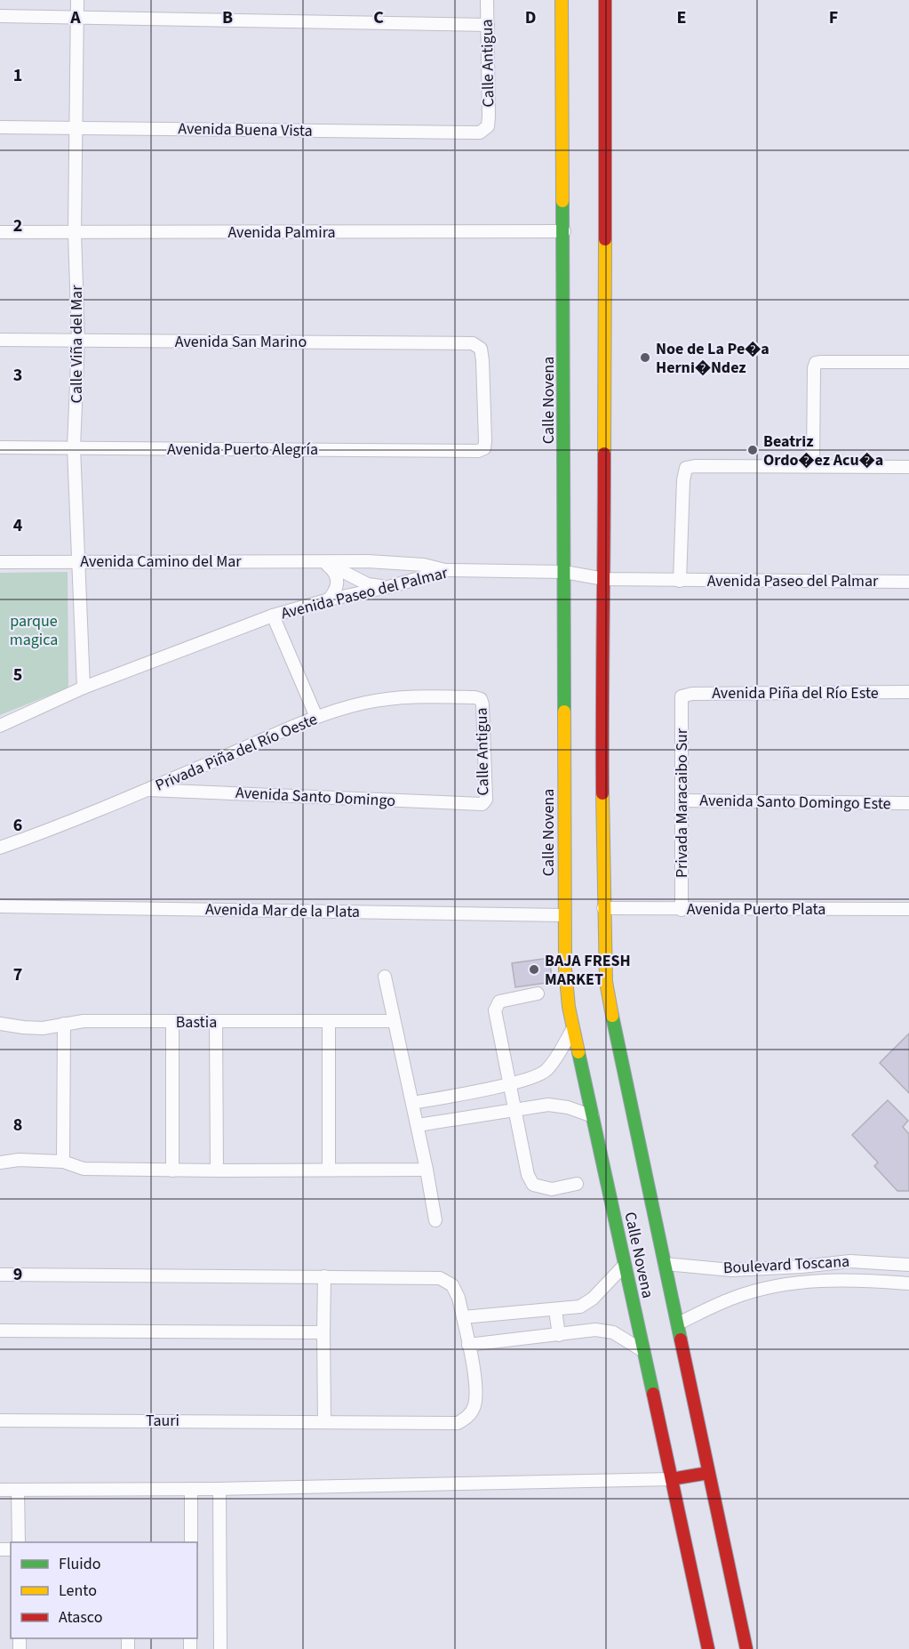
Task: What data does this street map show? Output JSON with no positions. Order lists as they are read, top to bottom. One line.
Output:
{"streets":{"main road":["Calle Novena"],"street":["Calle Antigua","Avenida Buena Vista","Avenida Palmira","Avenida San Marino","Calle Viña del Mar","Avenida Puerto Alegría","Avenida Camino del Mar","Avenida Paseo del Palmar","Avenida Piña del Río Este","Privada Piña del Río Oeste","Avenida Santo Domingo","Avenida Santo Domingo Este","Privada Maracaibo Sur","Avenida Puerto Plata","Avenida Mar de la Plata","Bastia","Boulevard Toscana","Tauri"]},"crossings":[["Calle Antigua","Avenida Buena Vista"],["Calle Antigua","Privada Piña del Río Oeste"],["Calle Antigua","Avenida Santo Domingo"],["Avenida Buena Vista","Calle Viña del Mar"],["Avenida Palmira","Calle Viña del Mar"],["Avenida Palmira","Calle Novena"],["Avenida San Marino","Calle Viña del Mar"],["Avenida San Marino","Avenida Puerto Alegría"],["Calle Viña del Mar","Avenida Puerto Alegría"],["Calle Viña del Mar","Avenida Camino del Mar"],["Calle Viña del Mar","Avenida Paseo del Palmar"],["Calle Novena","Avenida Paseo del Palmar"],["Calle Novena","Avenida Puerto Plata"],["Calle Novena","Avenida Mar de la Plata"],["Calle Novena","Boulevard Toscana"],["Avenida Camino del Mar","Avenida Paseo del Palmar"],["Avenida Piña del Río Este","Privada Maracaibo Sur"],["Privada Piña del Río Oeste","Avenida Santo Domingo"],["Avenida Santo Domingo Este","Privada Maracaibo Sur"],["Privada Maracaibo Sur","Avenida Puerto Plata"]],"parks":["parque magica"],"places":["Noe de La Pe�a Herni�Ndez","Beatriz Ordo�ez Acu�a","BAJA FRESH MARKET"],"legend":["Fluido","Lento","Atasco"],"grid":{"columns":["A","B","C","D","E","F"],"rows":["1","2","3","4","5","6","7","8","9"]}}
